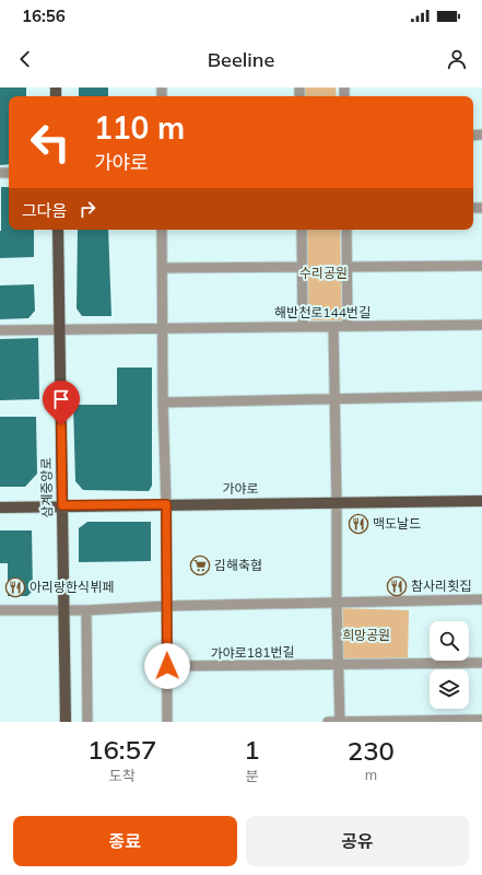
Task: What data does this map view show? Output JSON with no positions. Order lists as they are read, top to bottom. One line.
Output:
{"streets":{"main road":["삼계중앙로","가야로"],"street":["해반천로144번길","가야로181번길"]},"crossings":[["해반천로144번길","삼계중앙로"],["삼계중앙로","가야로"]],"parks":["수리공원","희망공원"],"places":{"restaurant":["맥도날드","참사리횟집","아리랑한식뷔페"],"supermarket":["김해축협"]},"page":{"status":"16:56","header":"Beeline","turn":["110 m","가야로"],"then":"그다음","eta":["16:57","도착","1","분","230","m"],"buttons":["종료","공유"]}}
